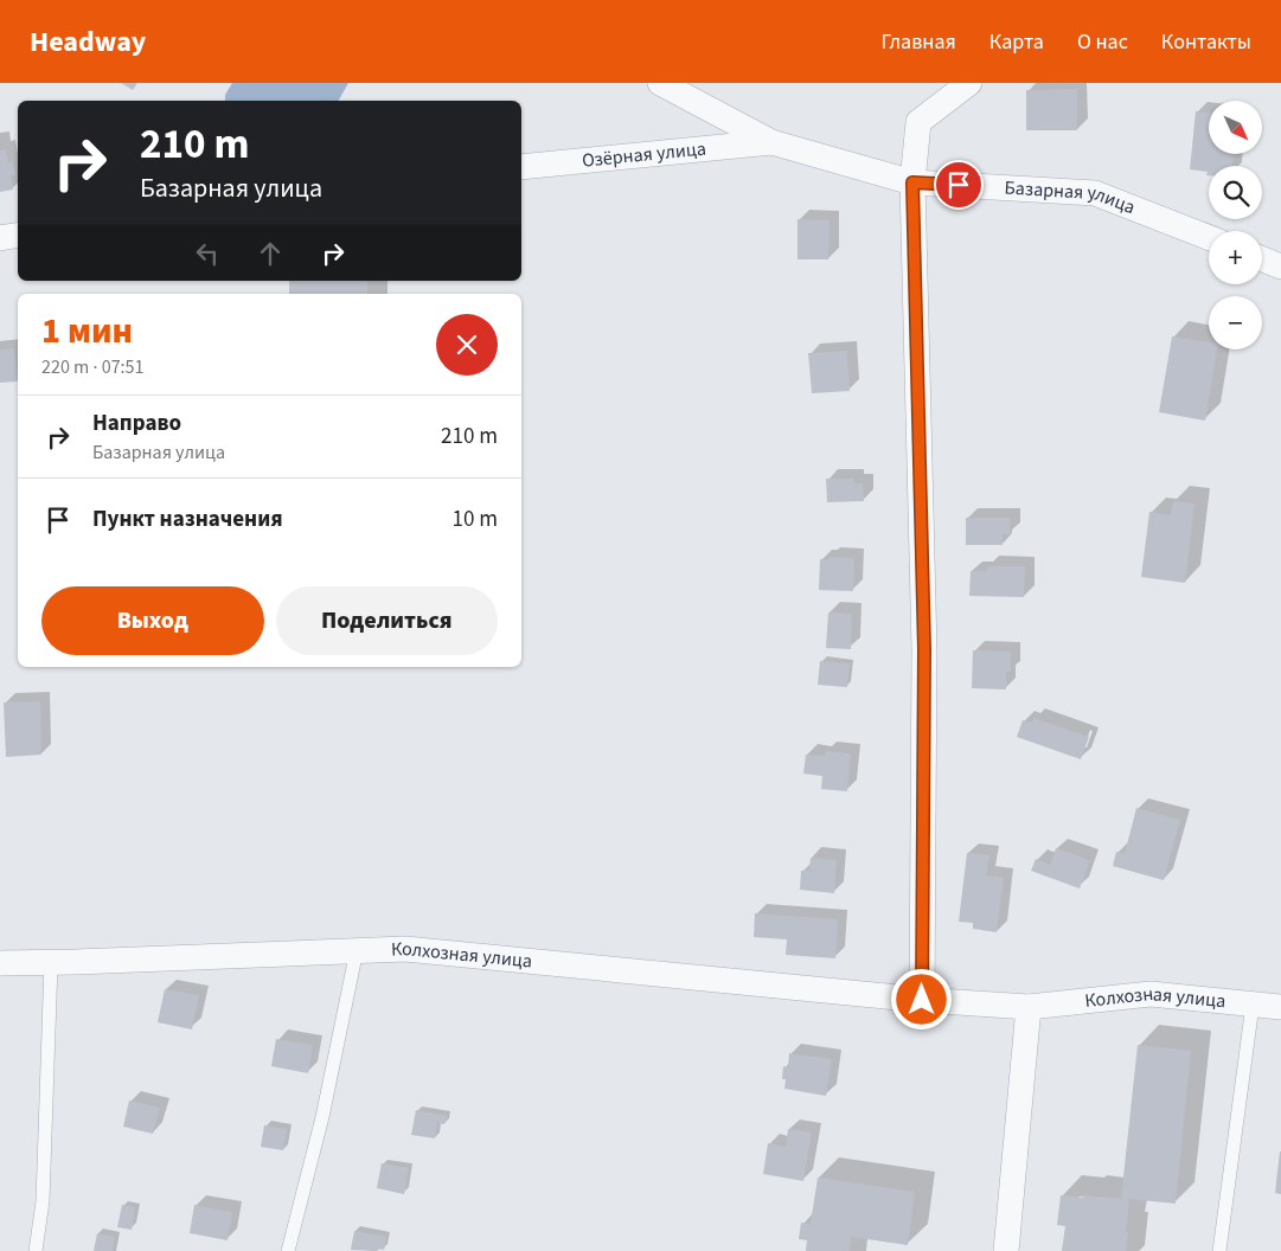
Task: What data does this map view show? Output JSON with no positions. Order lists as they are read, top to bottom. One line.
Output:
{"streets":{"street":["Озёрная улица","Базарная улица","Колхозная улица"]},"crossings":[["Озёрная улица","Базарная улица"]],"north":"bottom right","page":{"header":"Headway","nav":["Главная","Карта","О нас","Контакты"],"map_buttons":["+","−"],"turn":["210 m","Базарная улица"],"heading":["1 мин","220 m · 07:51"],"list":[{"name":"Направо","note":"Базарная улица","value":"210 m"},{"name":"Пункт назначения","value":"10 m"}],"buttons":["Выход","Поделиться"]}}
